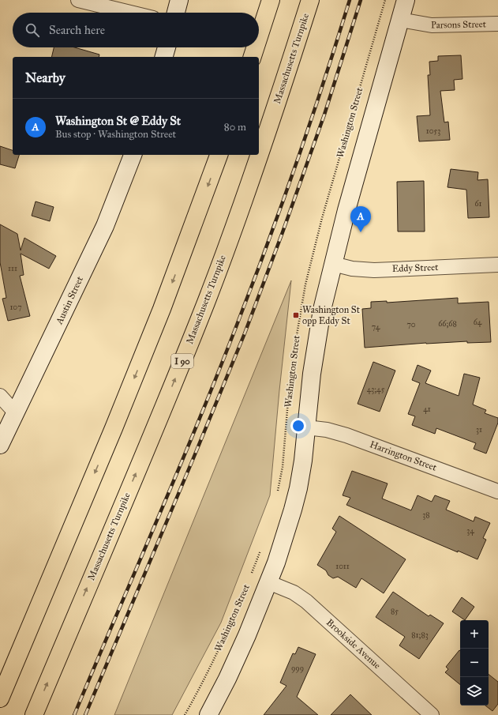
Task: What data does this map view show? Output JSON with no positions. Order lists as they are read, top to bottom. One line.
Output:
{"streets":{"highway":["Massachusetts Turnpike","I 90"],"main road":["Washington Street","Austin Street"],"street":["Parsons Street","Eddy Street","Harrington Street","Brookside Avenue"]},"crossings":[["Parsons Street","Washington Street"],["Washington Street","Eddy Street"],["Washington Street","Harrington Street"],["Washington Street","Brookside Avenue"]],"places":{"transit":["Washington St opp Eddy St"]},"house_numbers":["1053","61","111","107","64","66;68","70","74","43;45","41","31","38","34","1011","85","81;83","999"],"page":{"search":"Search here","heading":"Nearby","list":[{"mark":"A","name":"Washington St @ Eddy St","note":"Bus stop · Washington Street","value":"80 m"}],"pins":"A","map_buttons":["+","−"]}}
